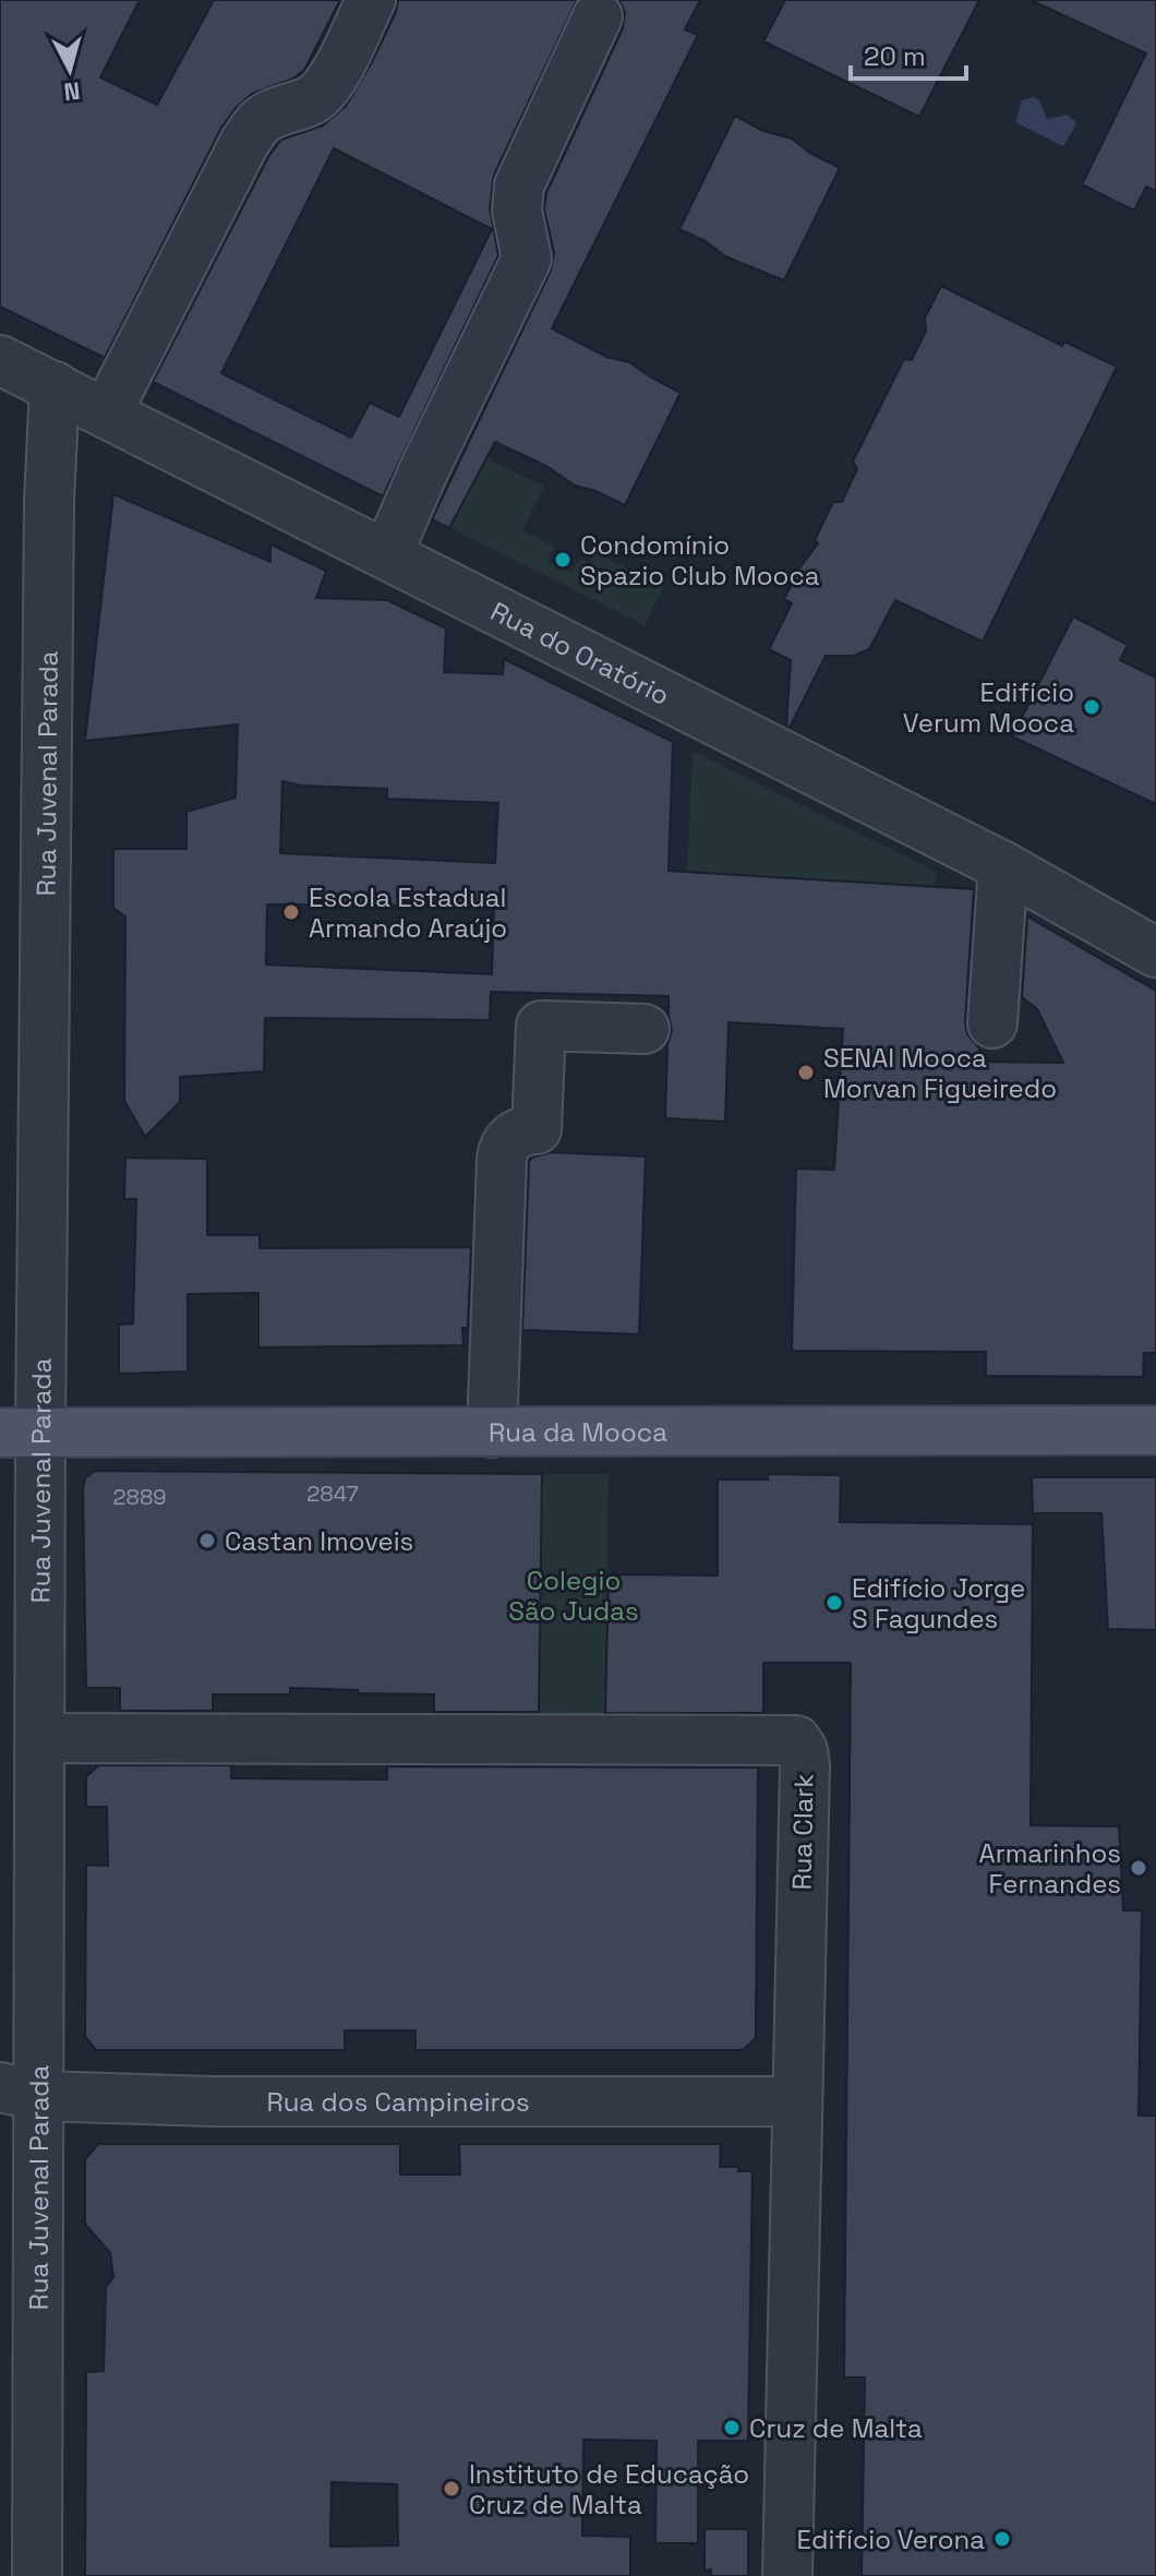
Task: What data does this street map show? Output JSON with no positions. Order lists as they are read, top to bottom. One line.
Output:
{"streets":{"main road":["Rua da Mooca"],"street":["Rua do Oratório","Rua Juvenal Parada","Rua Clark","Rua dos Campineiros"]},"crossings":[["Rua do Oratório","Rua Juvenal Parada"],["Rua Juvenal Parada","Rua da Mooca"],["Rua Juvenal Parada","Rua Clark"],["Rua Juvenal Parada","Rua dos Campineiros"],["Rua Clark","Rua dos Campineiros"]],"parks":["Colegio São Judas"],"places":["Condomínio Spazio Club Mooca","Edifício Verum Mooca","Escola Estadual Armando Araújo","SENAI Mooca Morvan Figueiredo","Castan Imoveis","Edifício Jorge S Fagundes","Armarinhos Fernandes","Cruz de Malta","Instituto de Educação Cruz de Malta","Edifício Verona"],"house_numbers":["2847","2889"],"scale_bar":"20 m","north":"bottom"}
